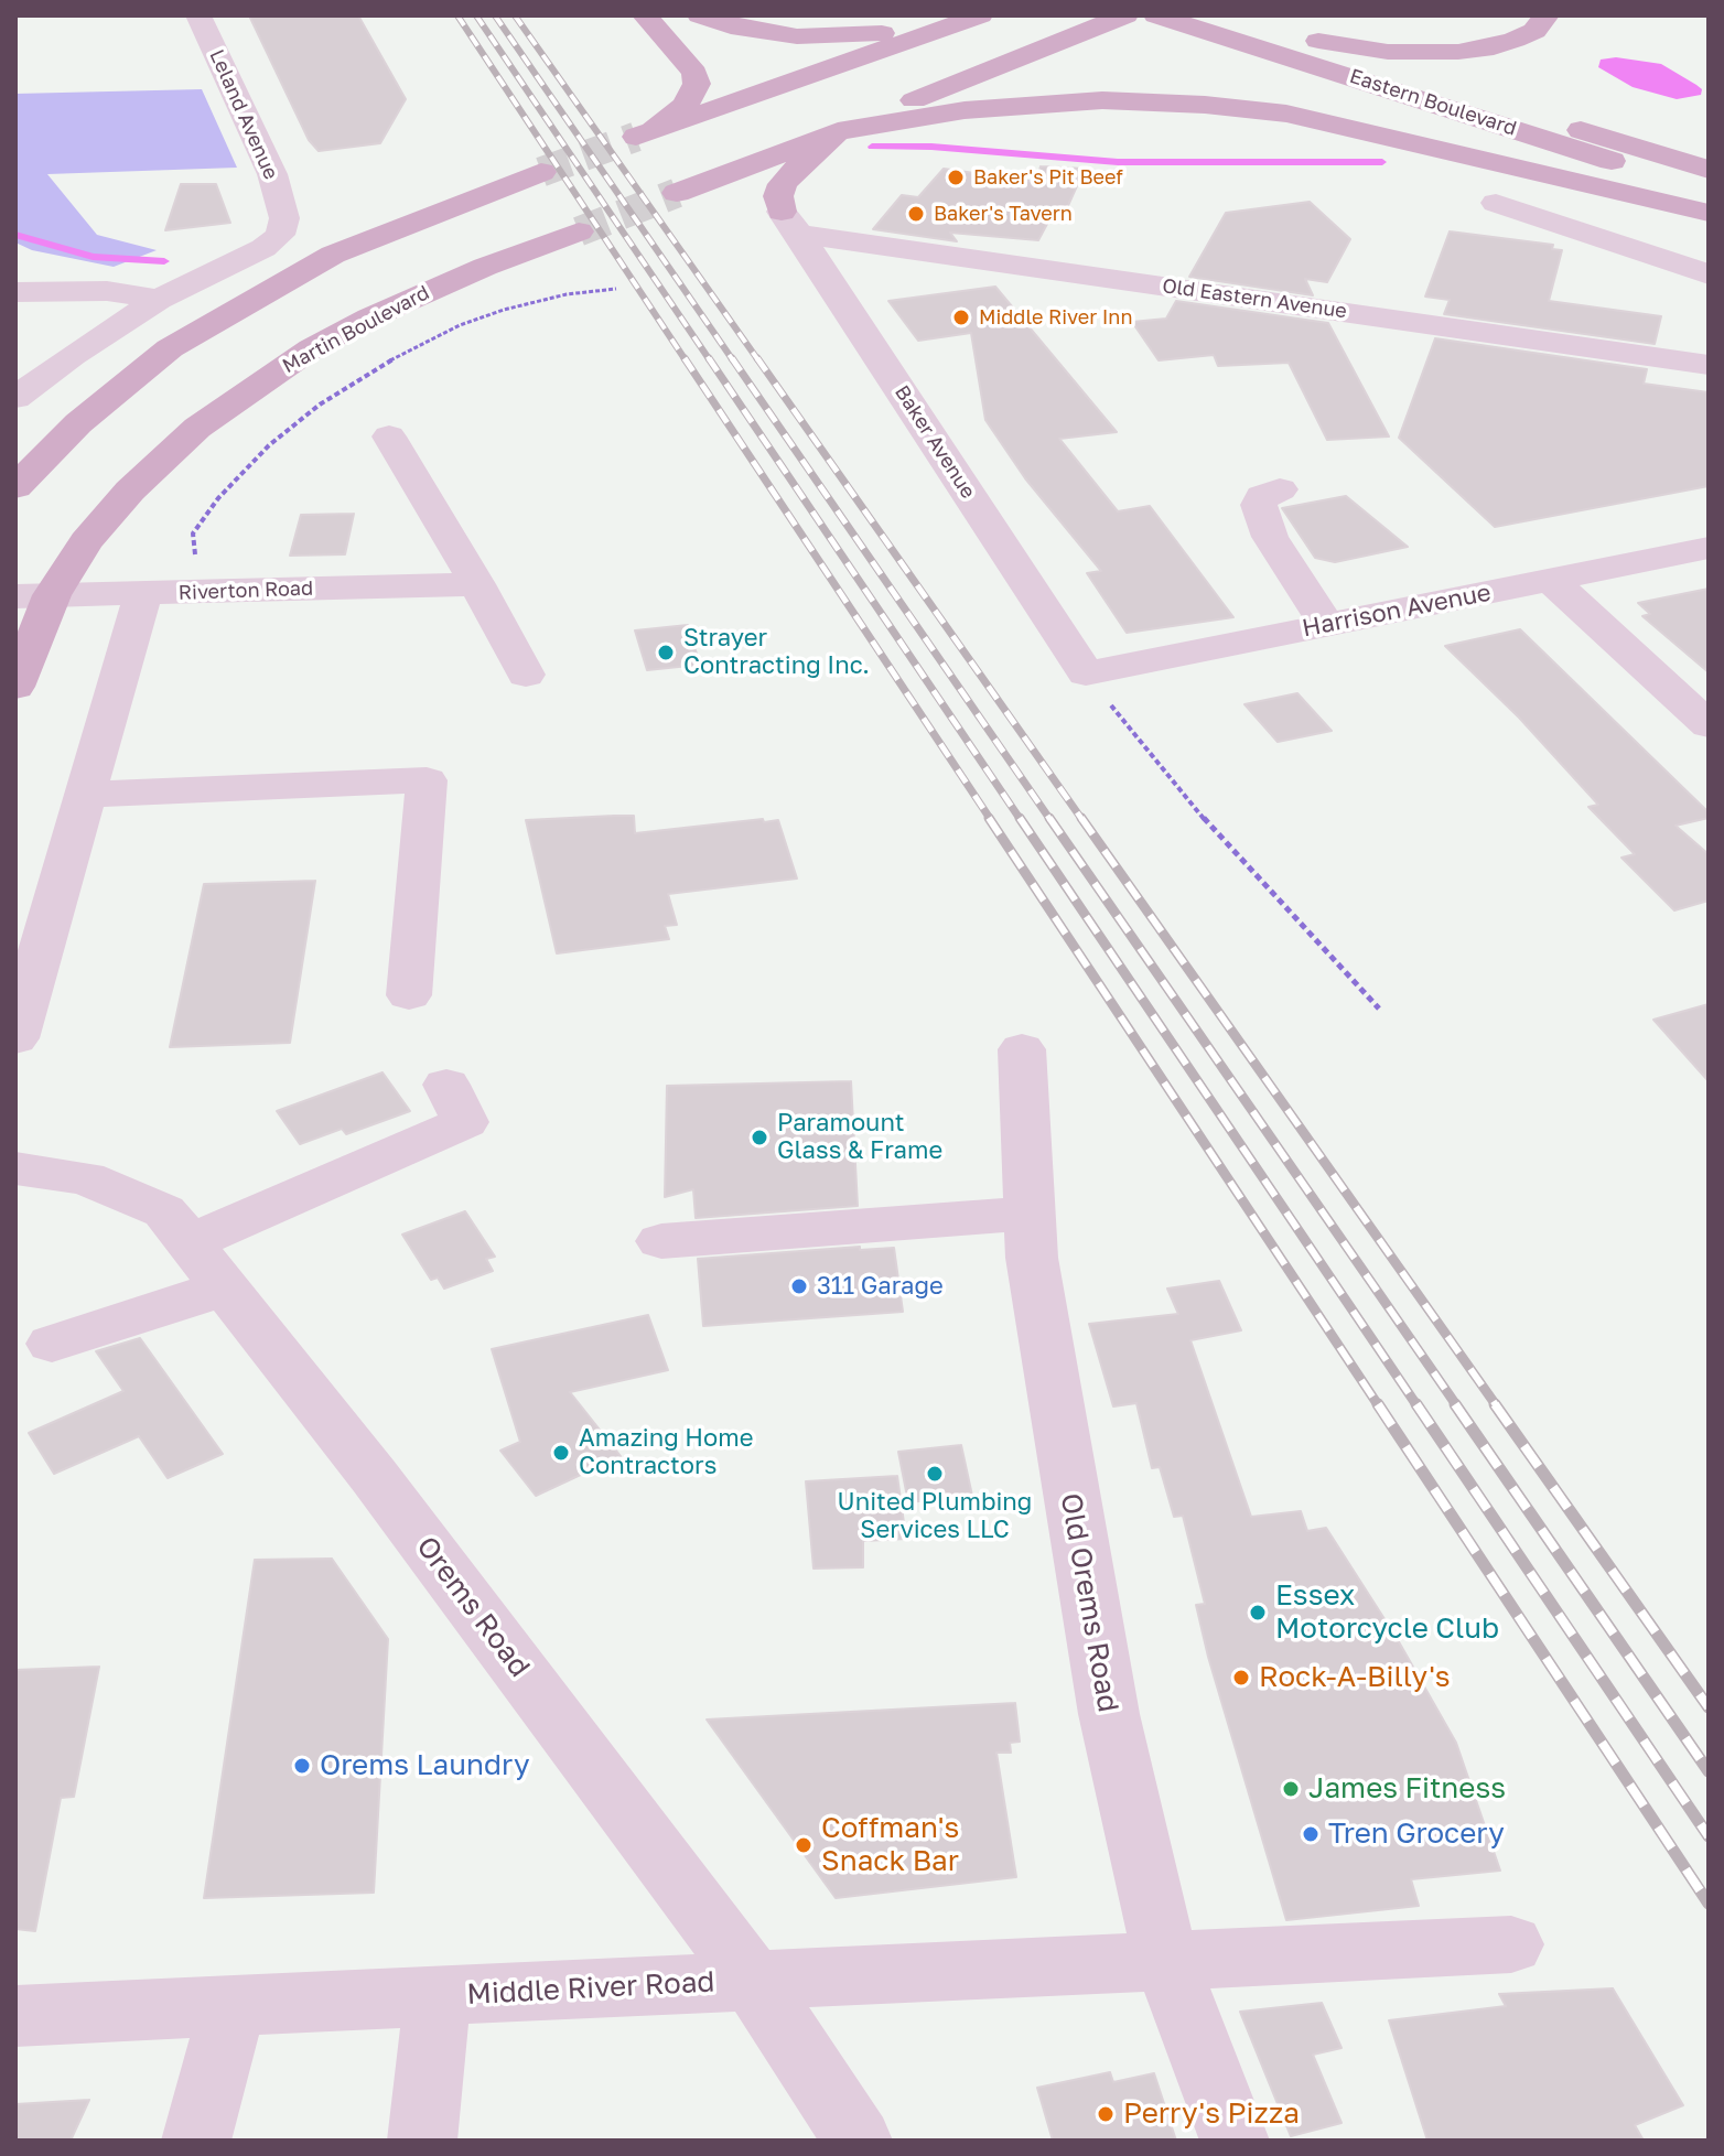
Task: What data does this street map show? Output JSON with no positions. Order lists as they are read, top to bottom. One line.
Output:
{"streets":{"main road":["Eastern Boulevard","Martin Boulevard"],"street":["Leland Avenue","Old Eastern Avenue","Baker Avenue","Riverton Road","Harrison Avenue","Old Orems Road","Orems Road","Middle River Road"]},"crossings":[["Old Eastern Avenue","Baker Avenue"],["Martin Boulevard","Riverton Road"],["Baker Avenue","Harrison Avenue"],["Old Orems Road","Middle River Road"],["Orems Road","Middle River Road"]],"places":["Baker's Pit Beef","Baker's Tavern","Middle River Inn","Strayer Contracting Inc.","Paramount Glass & Frame","311 Garage","Amazing Home Contractors","United Plumbing Services LLC","Essex Motorcycle Club","Rock-A-Billy's","Orems Laundry","James Fitness","Tren Grocery","Coffman's Snack Bar","Perry's Pizza"]}
